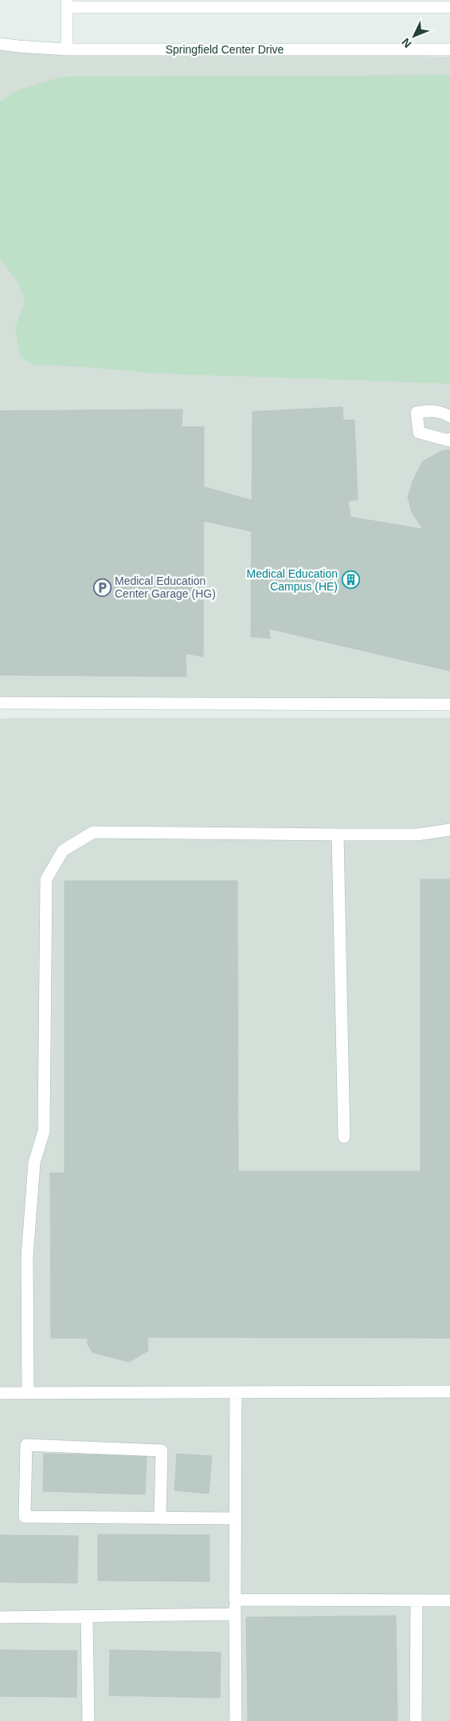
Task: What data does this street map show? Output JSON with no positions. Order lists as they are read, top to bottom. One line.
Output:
{"streets":{"street":["Springfield Center Drive"]},"places":{"building":["Medical Education Campus (HE)"],"parking":["Medical Education Center Garage (HG)"]},"north":"bottom left"}
